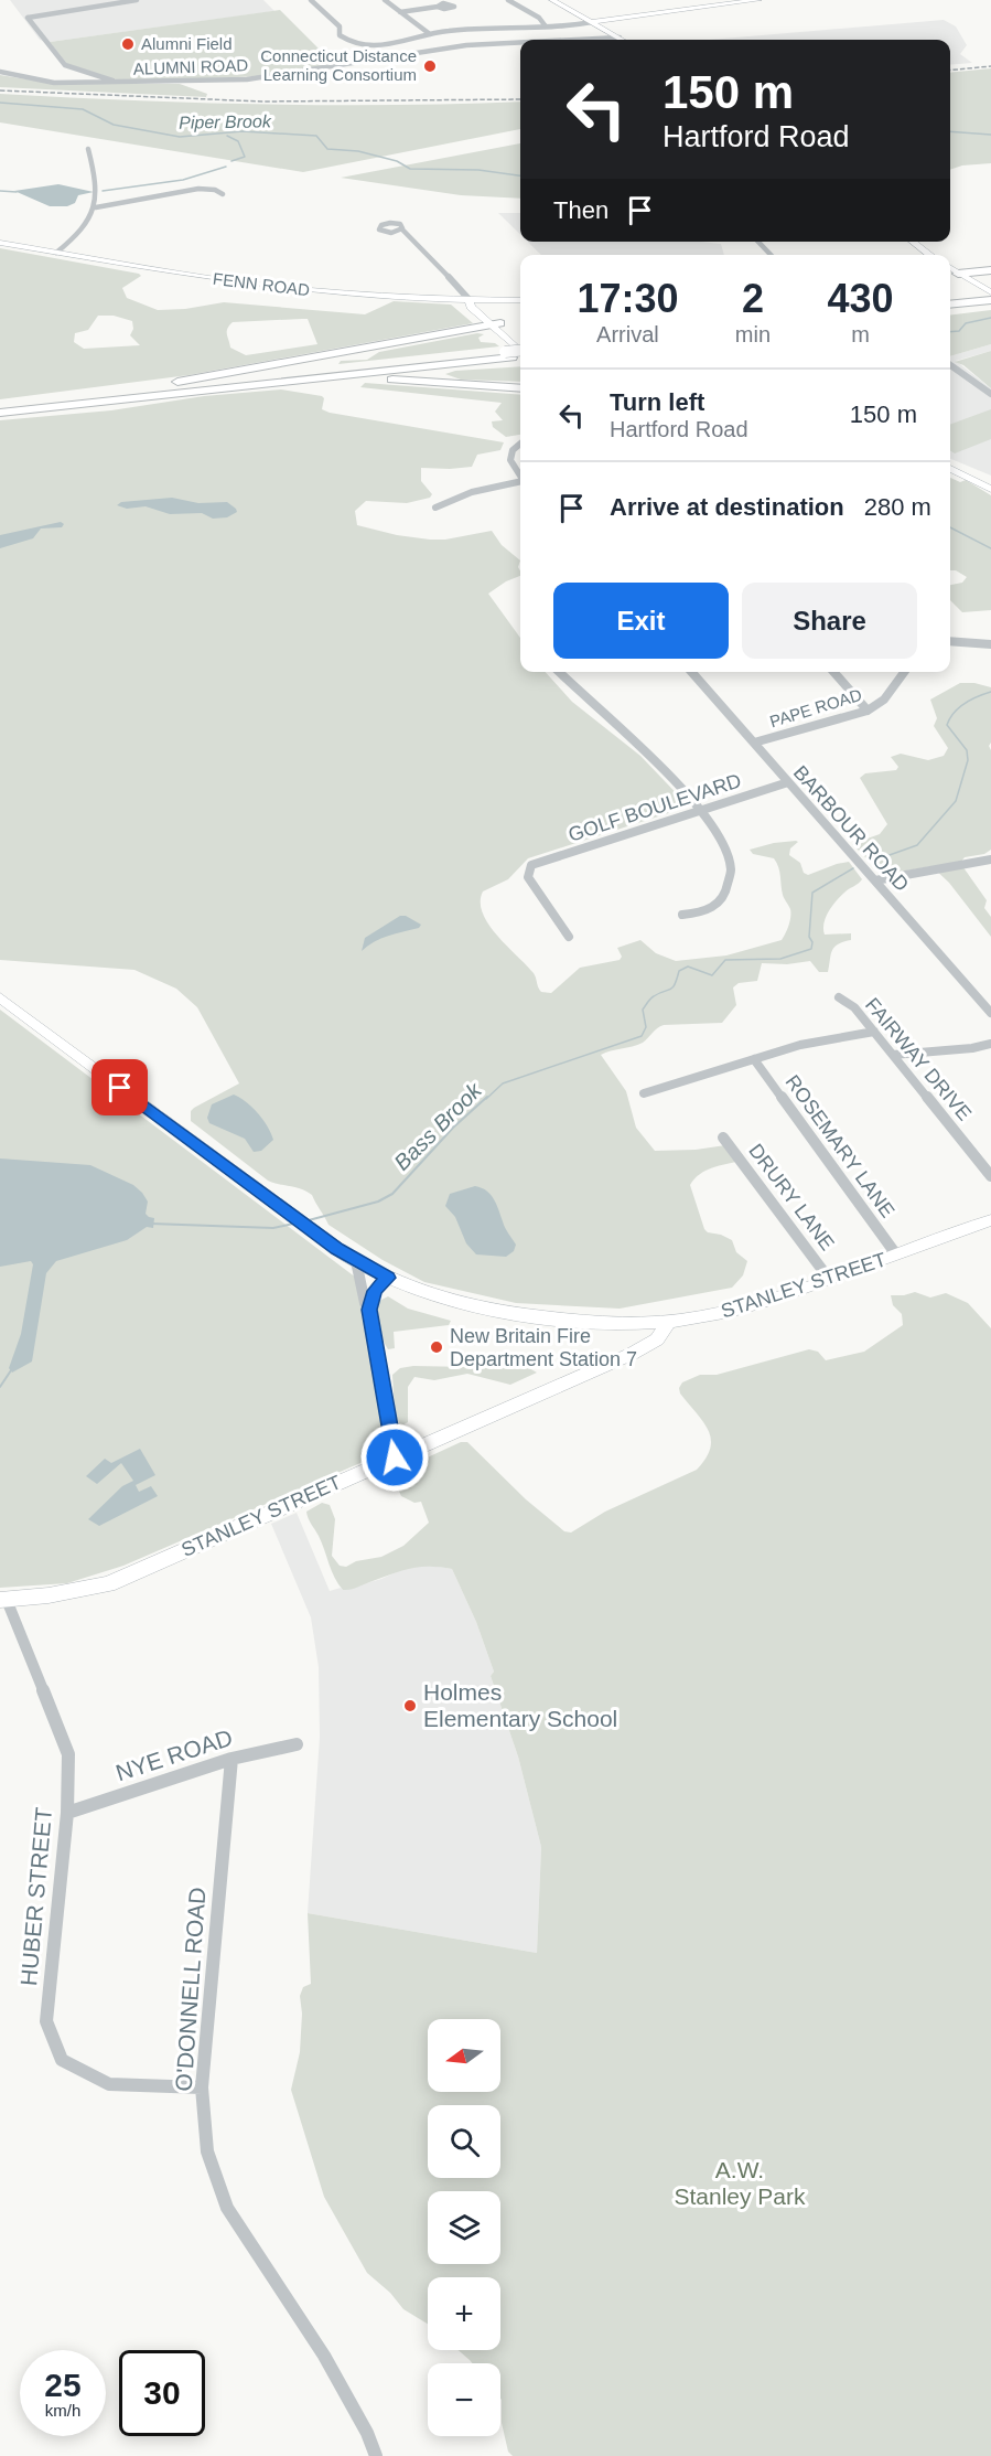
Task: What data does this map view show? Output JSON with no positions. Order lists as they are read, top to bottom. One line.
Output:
{"streets":{"main road":["FENN ROAD","STANLEY STREET"],"street":["ALUMNI ROAD","PAPE ROAD","GOLF BOULEVARD","BARBOUR ROAD","FAIRWAY DRIVE","ROSEMARY LANE","DRURY LANE","NYE ROAD","HUBER STREET","O'DONNELL ROAD"]},"crossings":[["PAPE ROAD","BARBOUR ROAD"],["GOLF BOULEVARD","BARBOUR ROAD"],["ROSEMARY LANE","STANLEY STREET"],["DRURY LANE","STANLEY STREET"],["STANLEY STREET","HUBER STREET"],["NYE ROAD","HUBER STREET"],["NYE ROAD","O'DONNELL ROAD"],["HUBER STREET","O'DONNELL ROAD"]],"water":["Piper Brook","Bass Brook"],"parks":["A.W. Stanley Park"],"places":["Alumni Field","Connecticut Distance Learning Consortium","New Britain Fire Department Station 7","Holmes Elementary School"],"north":"left","page":{"turn":["150 m","Hartford Road"],"then":"Then","eta":["17:30","Arrival","2","min","430","m"],"list":[{"name":"Turn left","note":"Hartford Road","value":"150 m"},{"name":"Arrive at destination","value":"280 m"}],"buttons":["Exit","Share"],"map_buttons":["+","−"],"speed":"25 km/h","limit":"30"}}
